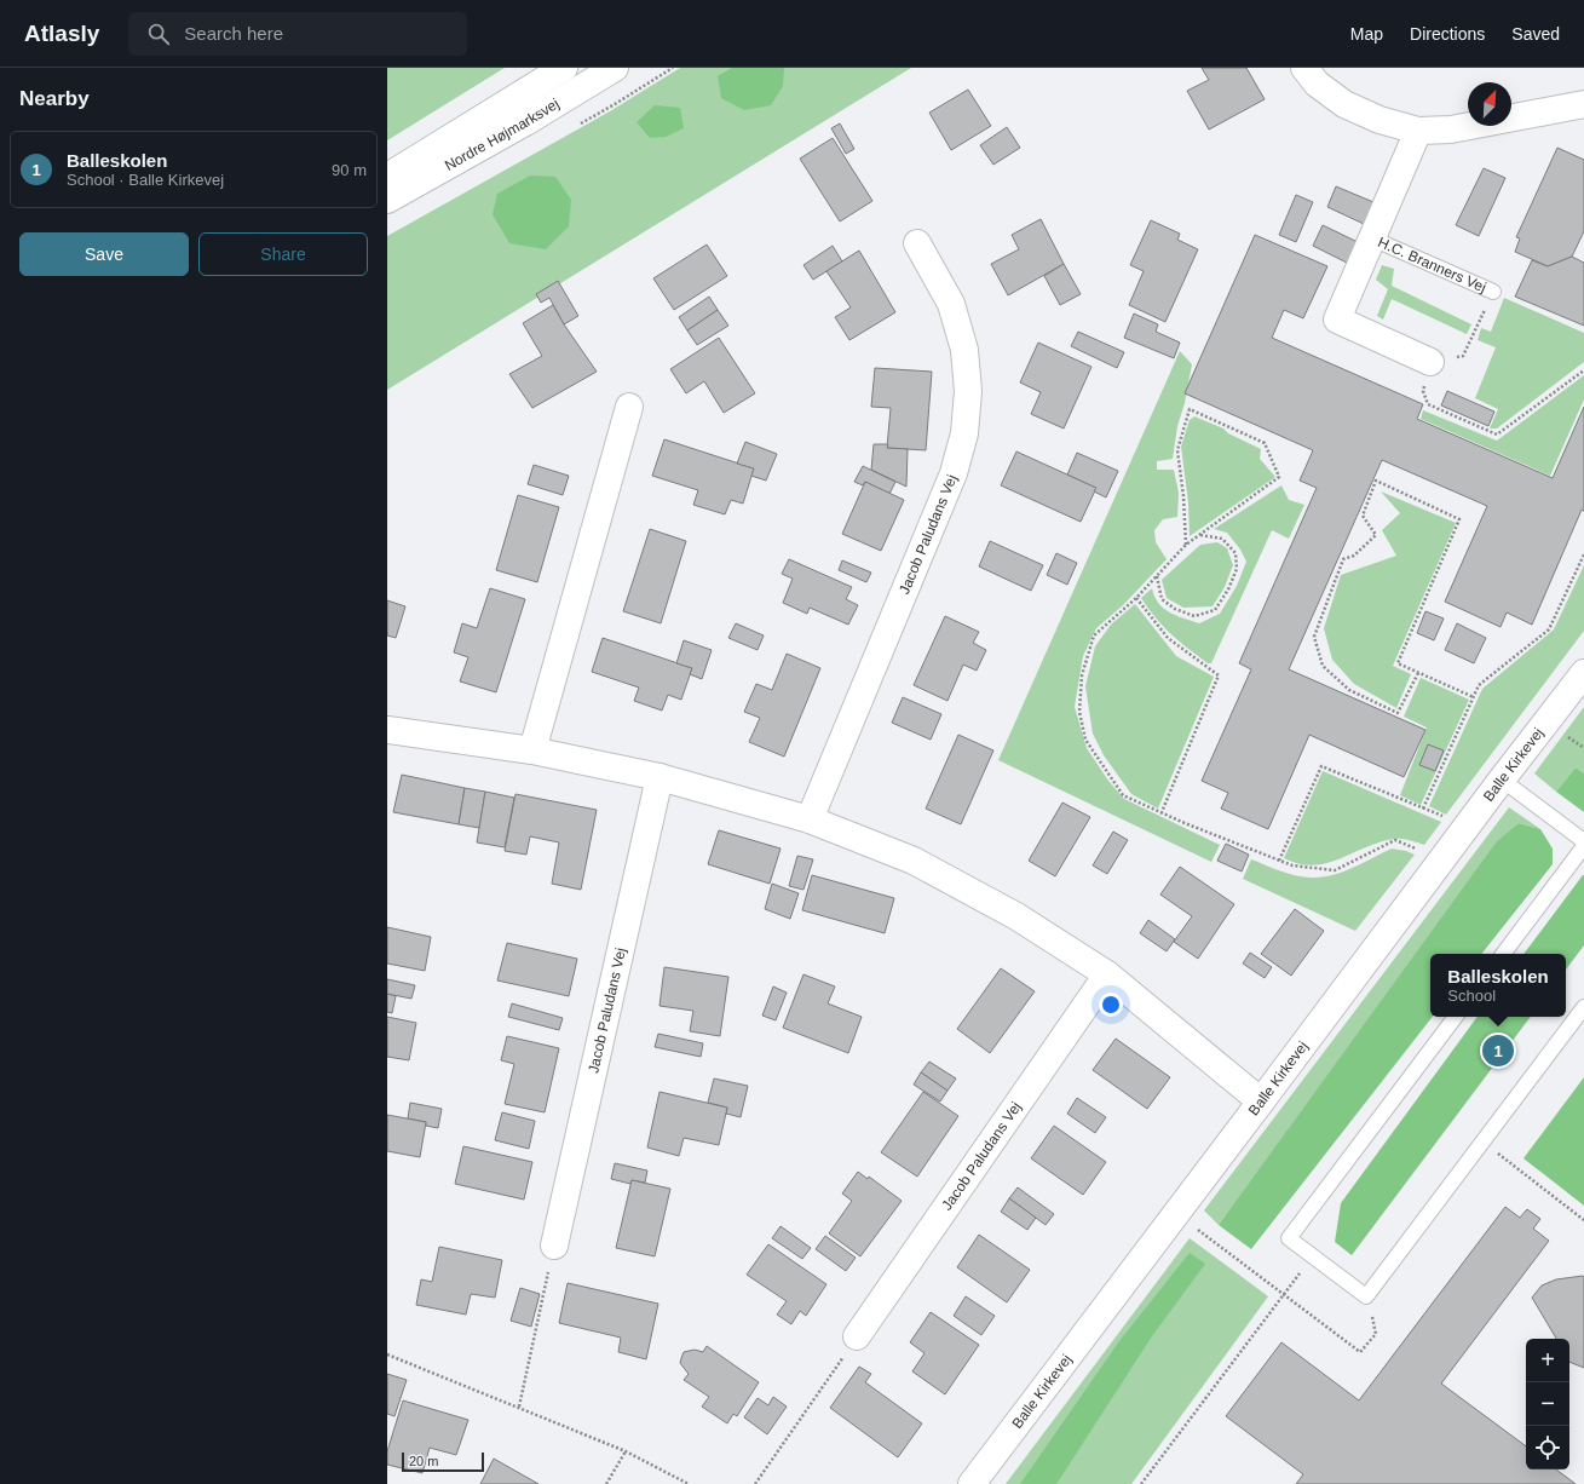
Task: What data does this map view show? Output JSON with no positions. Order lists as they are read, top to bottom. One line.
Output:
{"streets":{"street":["Nordre Højmarksvej","H.C. Branners Vej","Jacob Paludans Vej","Balle Kirkevej"]},"scale_bar":"20 m","north":"top right","page":{"header":"Atlasly","search":"Search here","nav":["Map","Directions","Saved"],"heading":"Nearby","list":[{"mark":"1","name":"Balleskolen","note":"School · Balle Kirkevej","value":"90 m"}],"buttons":["Save","Share"],"popup":["Balleskolen","School"],"pins":"1","map_buttons":["+","−"],"scale":"20 m"}}
